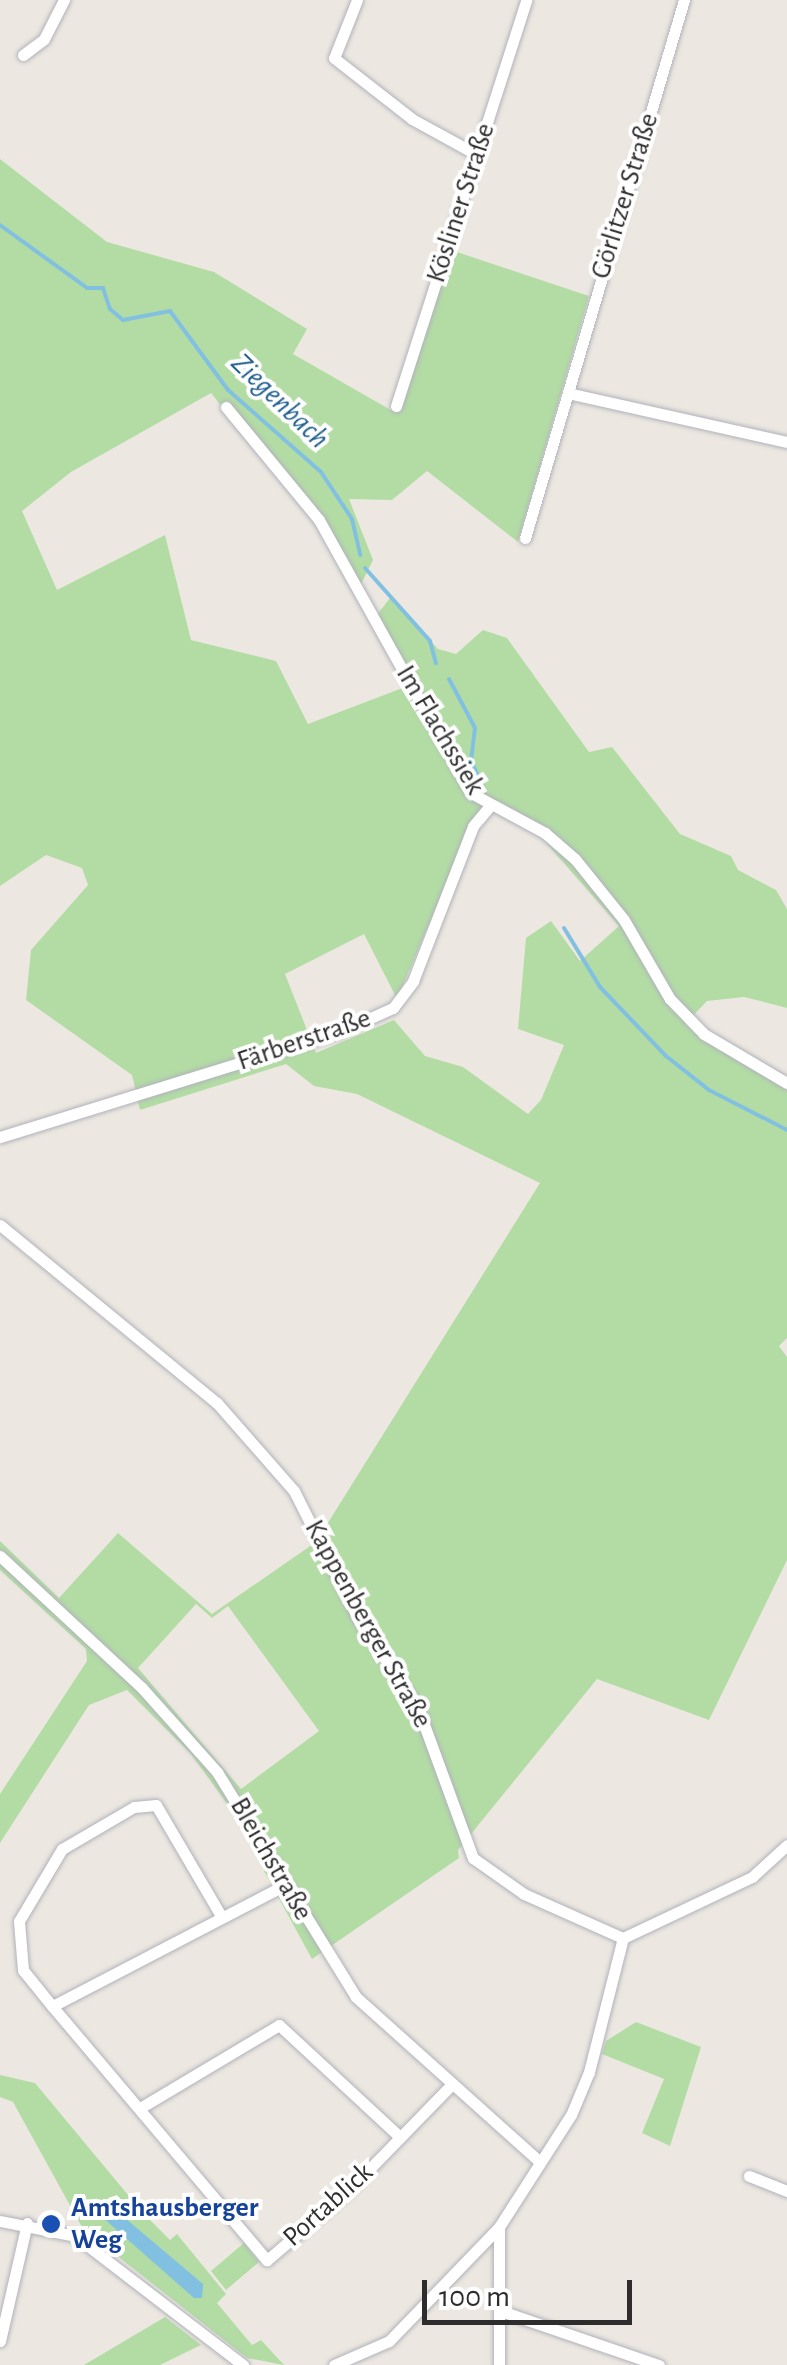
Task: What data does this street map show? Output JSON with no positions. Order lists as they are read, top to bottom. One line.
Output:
{"streets":{"street":["Görlitzer Straße","Kösliner Straße","Im Flachssiek","Färberstraße","Kappenberger Straße","Bleichstraße","Portablick"]},"crossings":[["Im Flachssiek","Färberstraße"],["Bleichstraße","Portablick"]],"water":["Ziegenbach"],"places":["Amtshausberger Weg"],"scale_bar":"100 m"}
